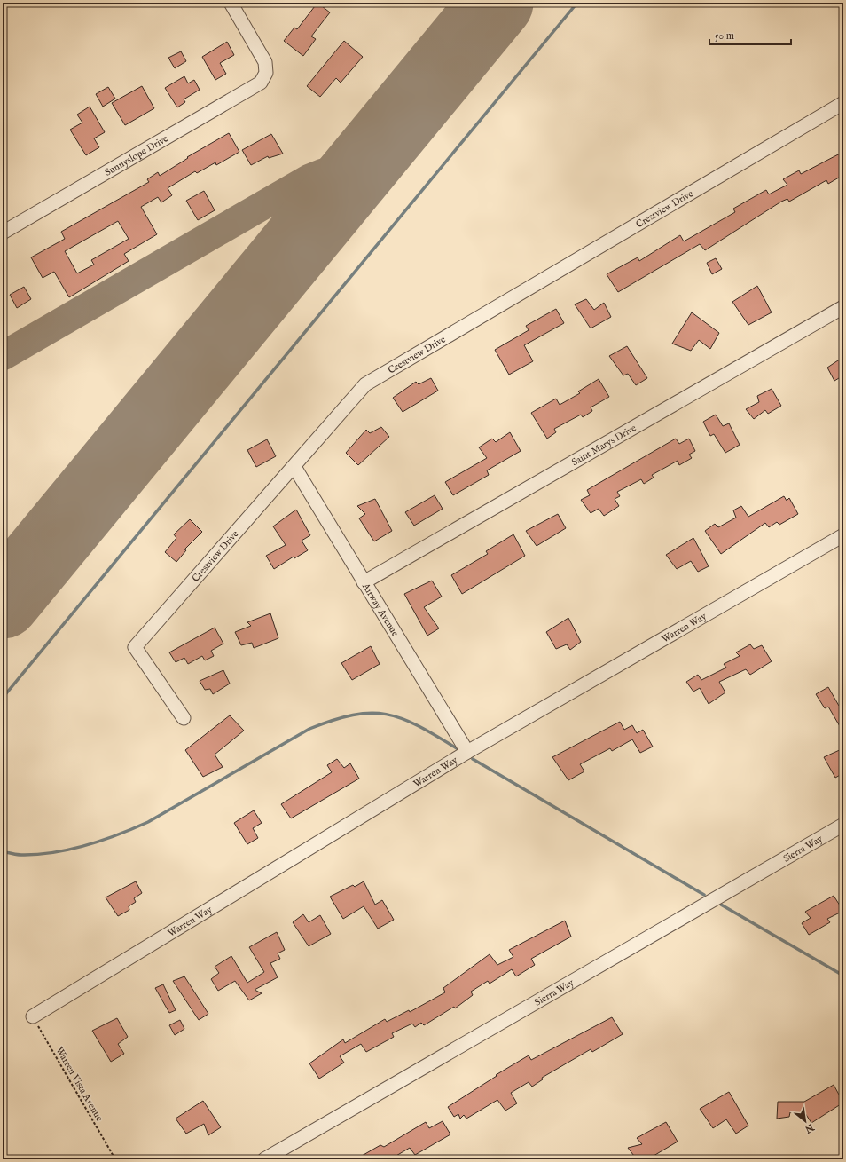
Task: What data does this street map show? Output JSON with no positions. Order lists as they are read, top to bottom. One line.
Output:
{"streets":{"street":["Sunnyslope Drive","Crestview Drive","Saint Marys Drive","Airway Avenue","Warren Way","Sierra Way"],"path":["Warren Vista Avenue"]},"crossings":[["Crestview Drive","Airway Avenue"],["Saint Marys Drive","Airway Avenue"],["Airway Avenue","Warren Way"],["Warren Way","Warren Vista Avenue"]],"scale_bar":"50 m","north":"bottom right"}
